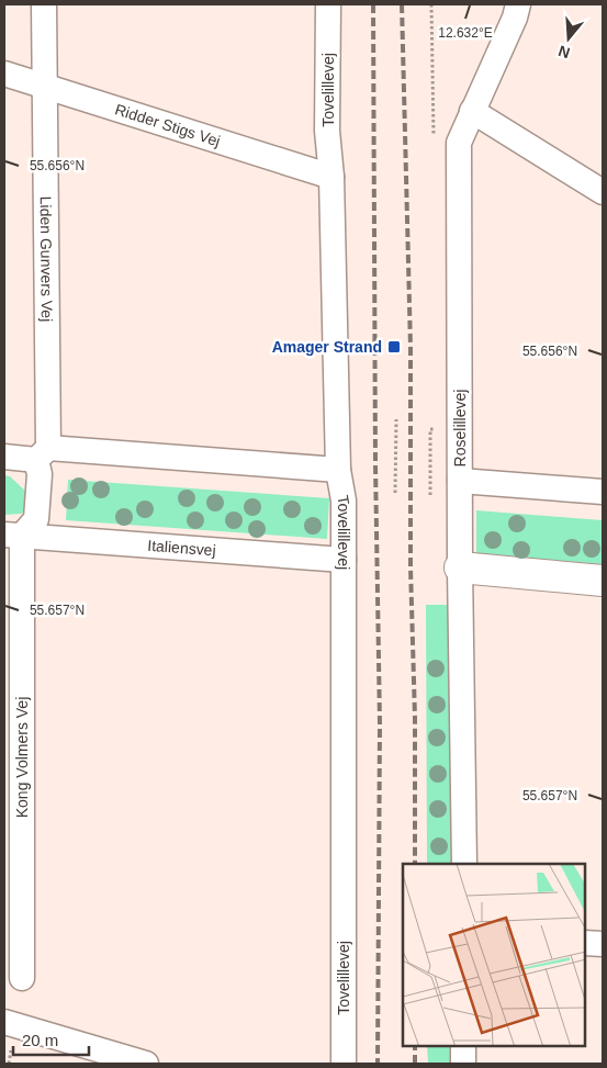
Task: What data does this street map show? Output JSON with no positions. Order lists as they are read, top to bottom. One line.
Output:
{"streets":{"street":["Tovelillevej","Ridder Stigs Vej","Liden Gunvers Vej","Roselillevej","Italiensvej","Kong Volmers Vej"]},"crossings":[["Tovelillevej","Ridder Stigs Vej"],["Tovelillevej","Italiensvej"],["Ridder Stigs Vej","Liden Gunvers Vej"],["Italiensvej","Kong Volmers Vej"]],"places":{"transit":["Amager Strand"]},"scale_bar":"20 m","north":"bottom","coordinates":["12.632°E","55.656°N","55.657°N"]}
